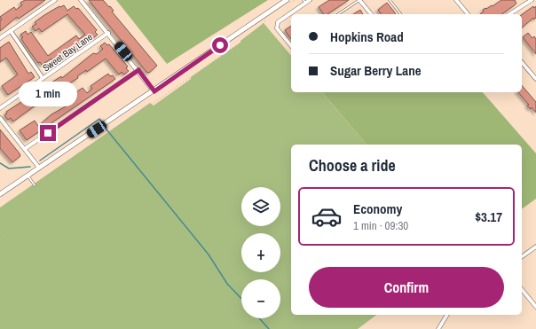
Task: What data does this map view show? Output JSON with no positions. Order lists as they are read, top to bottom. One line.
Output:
{"streets":{"street":["Sweet Bay Lane"]},"page":{"banner":["Hopkins Road","Sugar Berry Lane"],"bubble":"1 min","heading":"Choose a ride","map_buttons":["+","−"],"list":[{"name":"Economy","note":"1 min · 09:30","value":"$3.17"}],"buttons":"Confirm"}}
